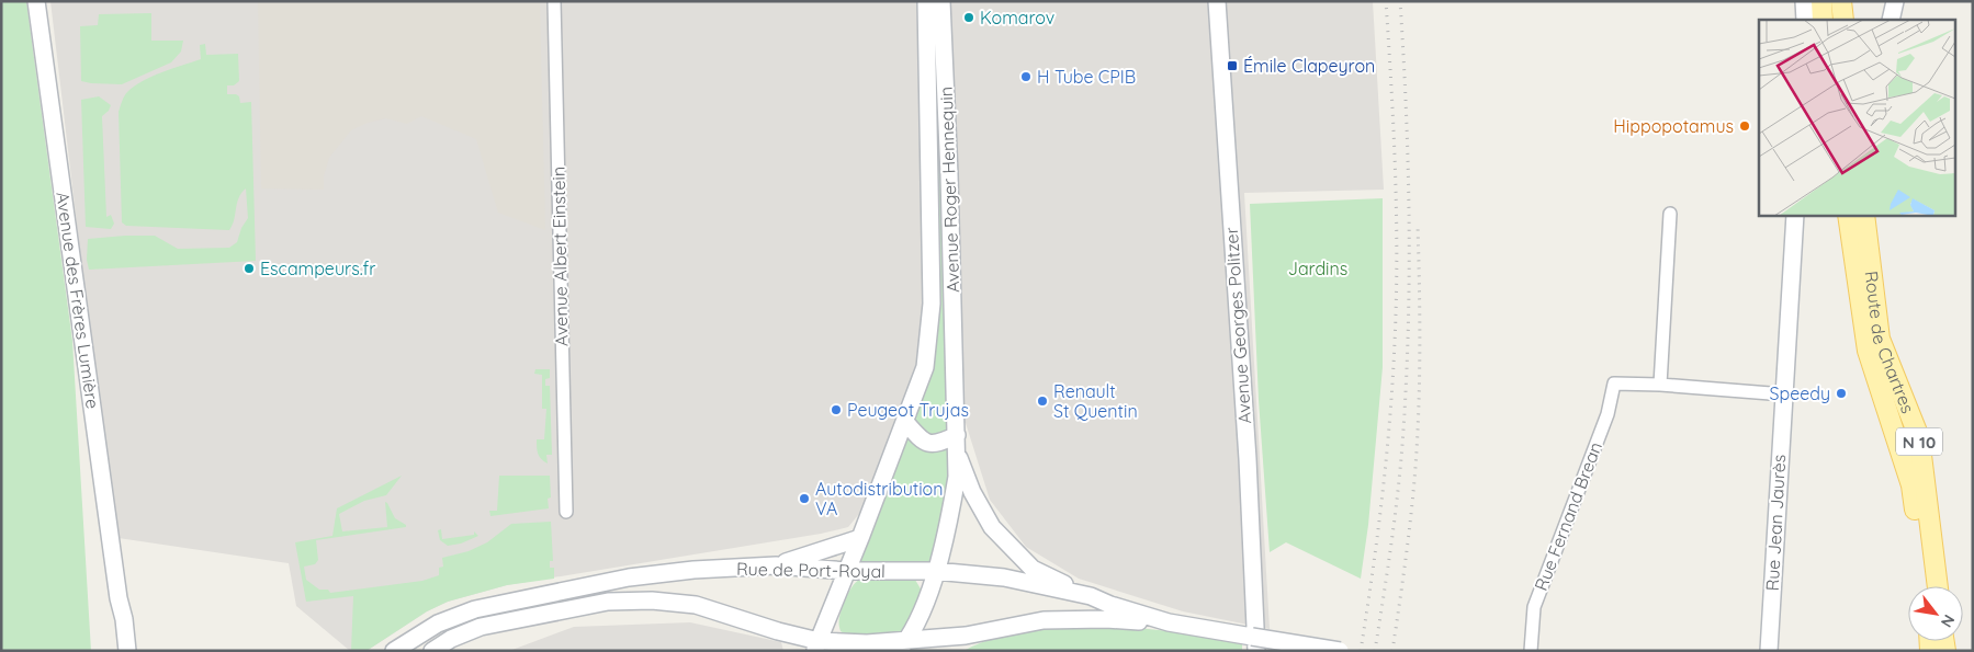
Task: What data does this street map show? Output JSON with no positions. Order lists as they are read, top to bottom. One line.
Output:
{"streets":{"main road":["Route de Chartres","N 10"],"street":["Avenue Roger Hennequin","Avenue Albert Einstein","Avenue des Frères Lumière","Avenue Georges Politzer","Rue Fernand Brean","Rue Jean Jaurès","Rue de Port-Royal"]},"crossings":[["Avenue Roger Hennequin","Rue de Port-Royal"],["Avenue Georges Politzer","Rue de Port-Royal"]],"parks":["Jardins"],"places":{"other":["Komarov","H Tube CPIB","Hippopotamus","Escampeurs.fr","Speedy","Renault St Quentin","Peugeot Trujas","Autodistribution VA"],"transit":["Émile Clapeyron"]},"north":"bottom right"}
